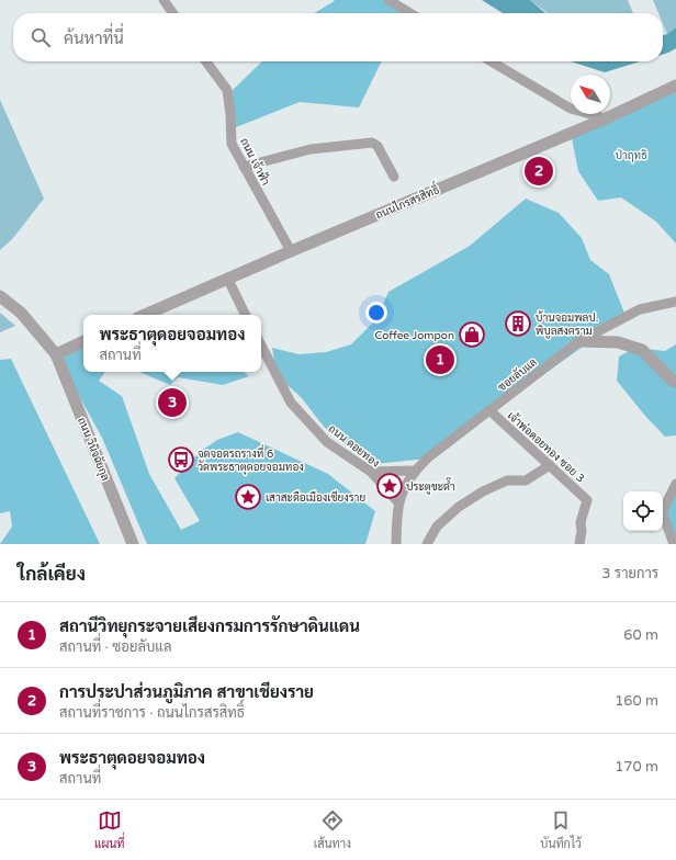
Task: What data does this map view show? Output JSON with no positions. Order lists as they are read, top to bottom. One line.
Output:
{"streets":{"street":["ถนน เจ้าฟ้า","ถนนไกรสรสิทธิ์","ซอยลับแล","ถนน ดอยทอง","เจ้าพ่อดอยทอง ซอย 3","ถนน วินิจฉัยกุล"]},"crossings":[["ถนน เจ้าฟ้า","ถนนไกรสรสิทธิ์"],["ซอยลับแล","ถนน ดอยทอง"],["ซอยลับแล","เจ้าพ่อดอยทอง ซอย 3"]],"parks":["ป่าฤทธิ"],"places":{"building":["บ้านจอมพลป. พิบูลสงคราม"],"shop":["Coffee Jompon"],"bus stop":["จุดจอดรถรางที่ 6 วัดพระธาตุดอยจอมทอง"],"place":["ประตูขะด๊ำ","เสาสะดือเมืองเชียงราย"]},"north":"top left","page":{"search":"ค้นหาที่นี่","pins":["2","1","3"],"popup":["พระธาตุดอยจอมทอง","สถานที่"],"heading":["ใกล้เคียง","3 รายการ"],"list":[{"mark":"1","name":"สถานีวิทยุกระจายเสียงกรมการรักษาดินแดน","note":"สถานที่ · ซอยลับแล","value":"60 m"},{"mark":"2","name":"การประปาส่วนภูมิภาค สาขาเชียงราย","note":"สถานที่ราชการ · ถนนไกรสรสิทธิ์","value":"160 m"},{"mark":"3","name":"พระธาตุดอยจอมทอง","note":"สถานที่","value":"170 m"}],"nav":["แผนที่","เส้นทาง","บันทึกไว้"]}}
